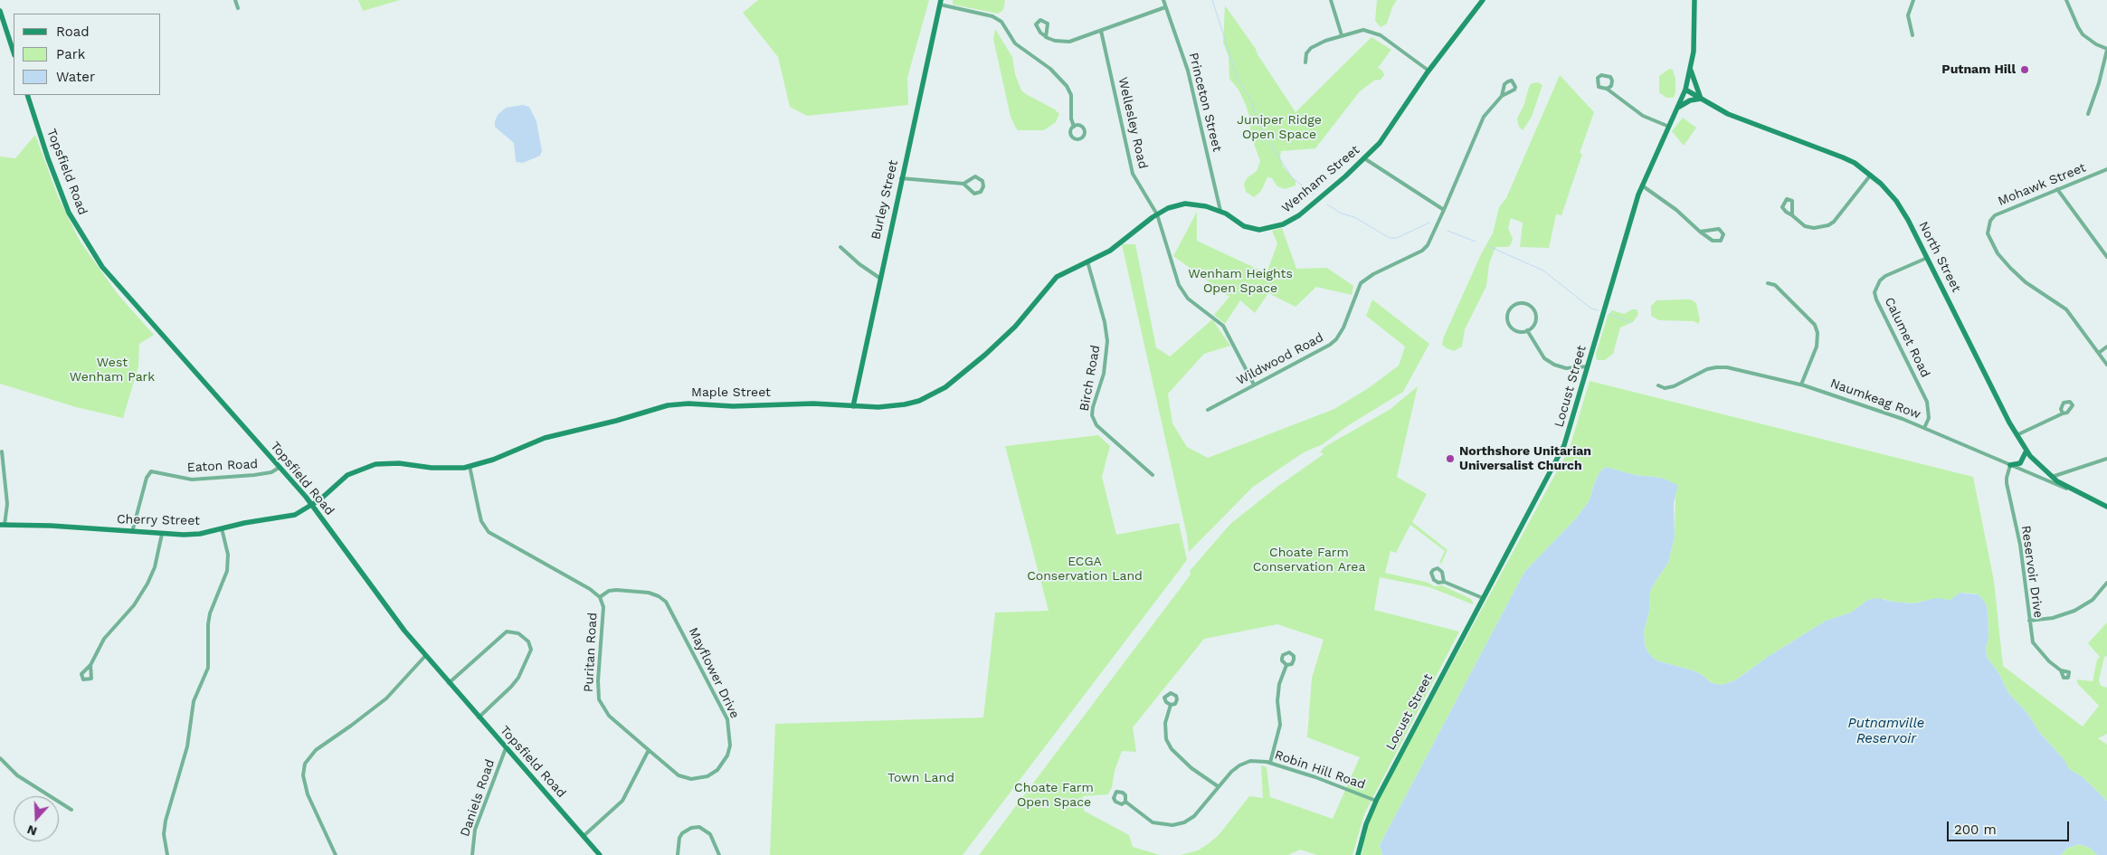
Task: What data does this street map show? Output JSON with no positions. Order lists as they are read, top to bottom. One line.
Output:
{"streets":{"main road":["Topsfield Road","Wenham Street","Burley Street","North Street","Locust Street","Maple Street","Cherry Street"],"street":["Princeton Street","Wellesley Road","Mohawk Street","Calumet Road","Wildwood Road","Birch Road","Naumkeag Row","Eaton Road","Reservoir Drive","Puritan Road","Mayflower Drive","Robin Hill Road","Daniels Road"]},"crossings":[["Princeton Street","Wenham Street"],["Wellesley Road","Wenham Street"],["Wellesley Road","Wildwood Road"],["Topsfield Road","Maple Street"],["Topsfield Road","Eaton Road"],["Topsfield Road","Cherry Street"],["Topsfield Road","Daniels Road"],["Wenham Street","Maple Street"],["Burley Street","Maple Street"],["North Street","Calumet Road"],["North Street","Locust Street"],["North Street","Naumkeag Row"],["Calumet Road","Naumkeag Row"],["Birch Road","Maple Street"],["Locust Street","Robin Hill Road"],["Maple Street","Cherry Street"],["Maple Street","Puritan Road"],["Naumkeag Row","Reservoir Drive"],["Eaton Road","Cherry Street"],["Puritan Road","Mayflower Drive"]],"water":["Putnamville Reservoir"],"parks":["Juniper Ridge Open Space","Wenham Heights Open Space","West Wenham Park","Choate Farm Conservation Area","ECGA Conservation Land","Town Land","Choate Farm Open Space"],"places":["Putnam Hill","Northshore Unitarian Universalist Church"],"legend":["Road","Park","Water"],"scale_bar":"200 m","north":"bottom"}
